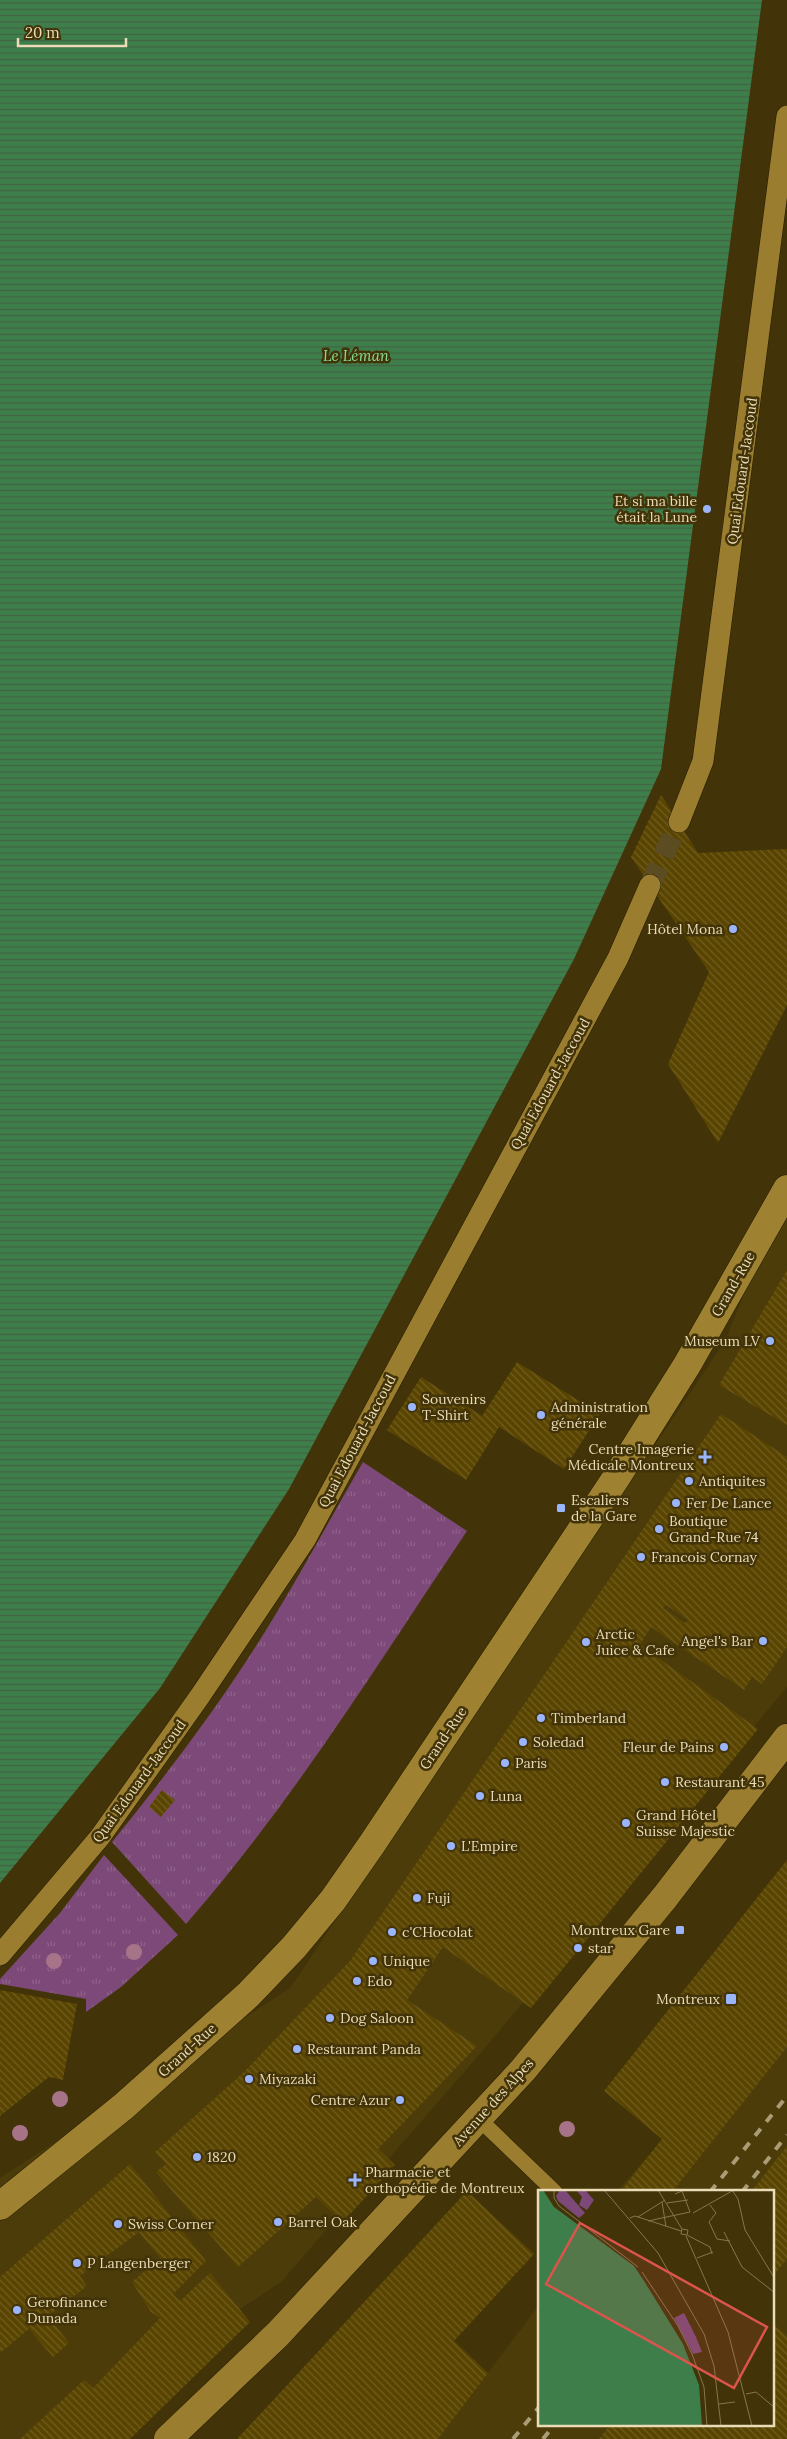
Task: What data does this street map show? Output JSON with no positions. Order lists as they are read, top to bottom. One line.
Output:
{"streets":{"main road":["Grand-Rue"],"street":["Quai Edouard-Jaccoud","Avenue des Alpes"]},"water":["Le Léman"],"places":{"other":["Et si ma bille était la Lune","Hôtel Mona","Museum LV","Souvenirs T-Shirt","Administration générale","Antiquites","Fer De Lance","Boutique Grand-Rue 74","Francois Cornay","Angel's Bar","Arctic Juice & Cafe","Timberland","Soledad","Fleur de Pains","Paris","Restaurant 45","Luna","Grand Hôtel Suisse Majestic","L'Empire","Fuji","c'CHocolat","star","Unique","Edo","Dog Saloon","Restaurant Panda","Miyazaki","Centre Azur","1820","Barrel Oak","Swiss Corner","P Langenberger","Gerofinance Dunada"],"health":["Centre Imagerie Médicale Montreux","Pharmacie et orthopédie de Montreux"],"transit":["Escaliers de la Gare","Montreux Gare","Montreux"]},"scale_bar":"20 m"}
